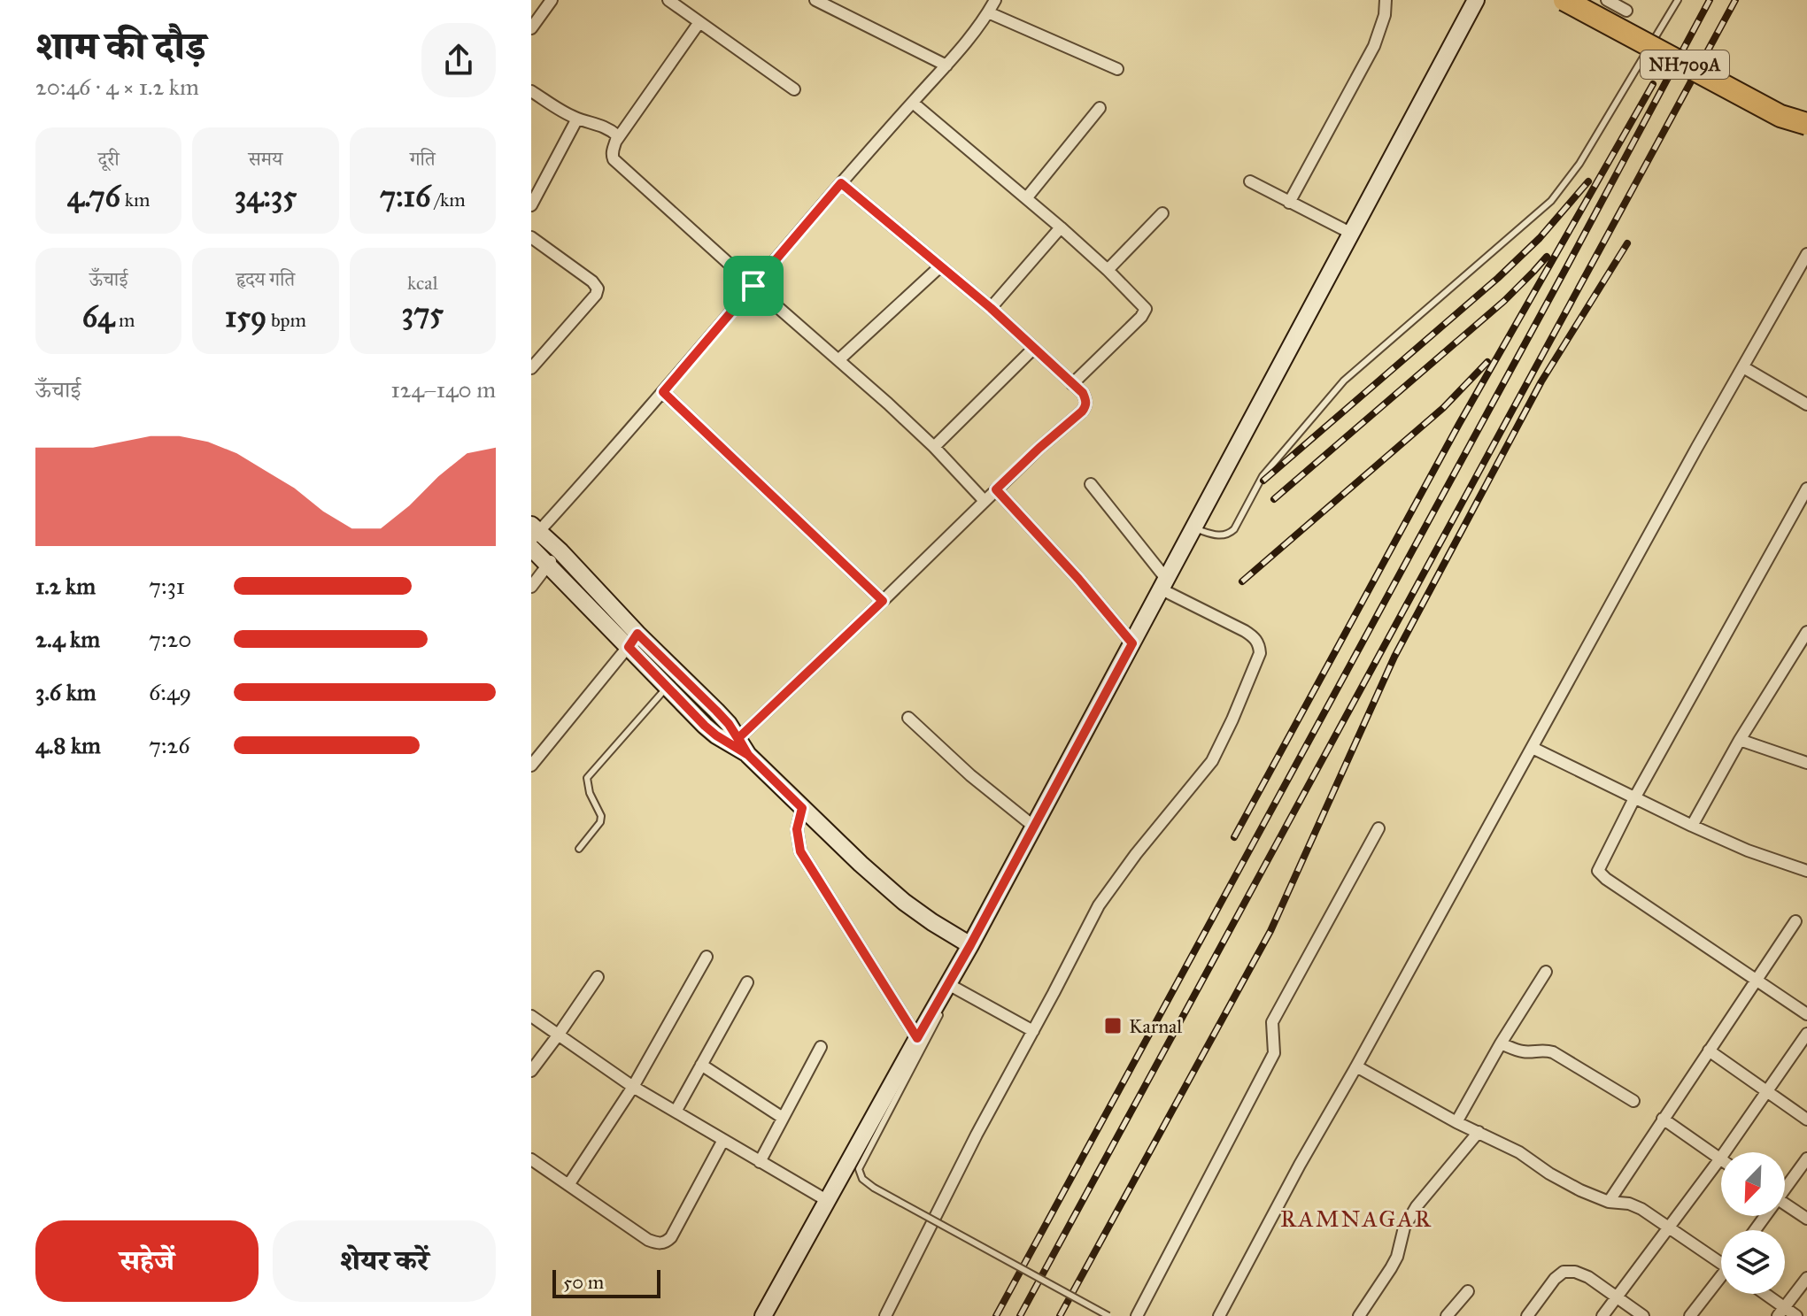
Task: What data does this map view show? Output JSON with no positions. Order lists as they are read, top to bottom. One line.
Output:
{"streets":{"highway":["NH709A"]},"districts":["RAMNAGAR"],"places":{"transit":["Karnal"]},"scale_bar":"50 m","north":"bottom left","page":{"heading":["शाम की दौड़","20:46 · 4 × 1.2 km"],"stats":[["दूरी","4.76 km"],["समय","34:35"],["गति","7:16 /km"],["ऊँचाई","64 m"],["हृदय गति","159 bpm"],["kcal","375"]],"chart":["ऊँचाई","124–140 m"],"list":[{"name":"1.2 km","note":"7:31"},{"name":"2.4 km","note":"7:20"},{"name":"3.6 km","note":"6:49"},{"name":"4.8 km","note":"7:26"}],"buttons":["सहेजें","शेयर करें"],"scale":"50 m"}}
